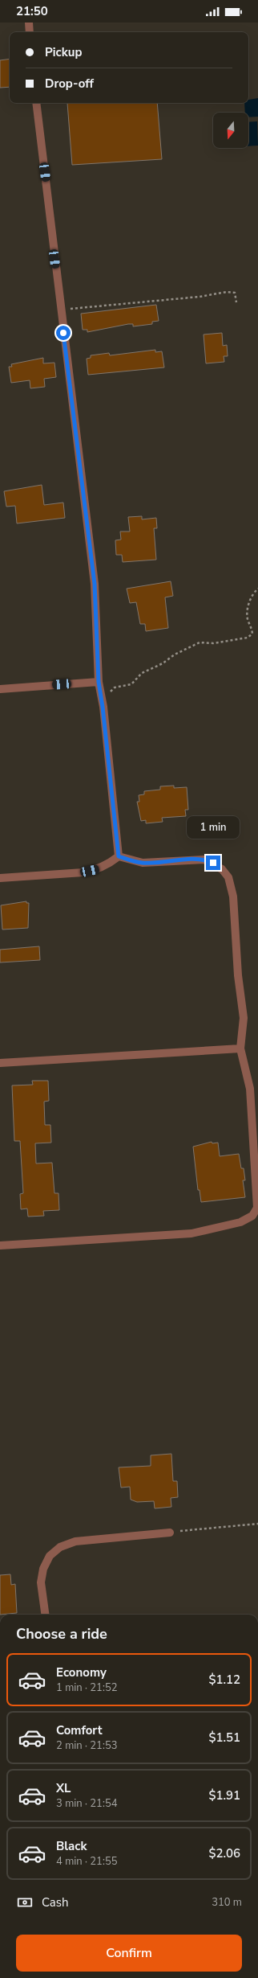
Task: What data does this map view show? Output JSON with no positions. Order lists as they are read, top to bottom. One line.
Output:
{"north":"bottom","page":{"status":"21:50","banner":["Pickup","Drop-off"],"bubble":"1 min","heading":"Choose a ride","list":[{"name":"Economy","note":"1 min · 21:52","value":"$1.12"},{"name":"Comfort","note":"2 min · 21:53","value":"$1.51"},{"name":"XL","note":"3 min · 21:54","value":"$1.91"},{"name":"Black","note":"4 min · 21:55","value":"$2.06"}],"pay":["Cash","310 m"],"buttons":"Confirm"}}
